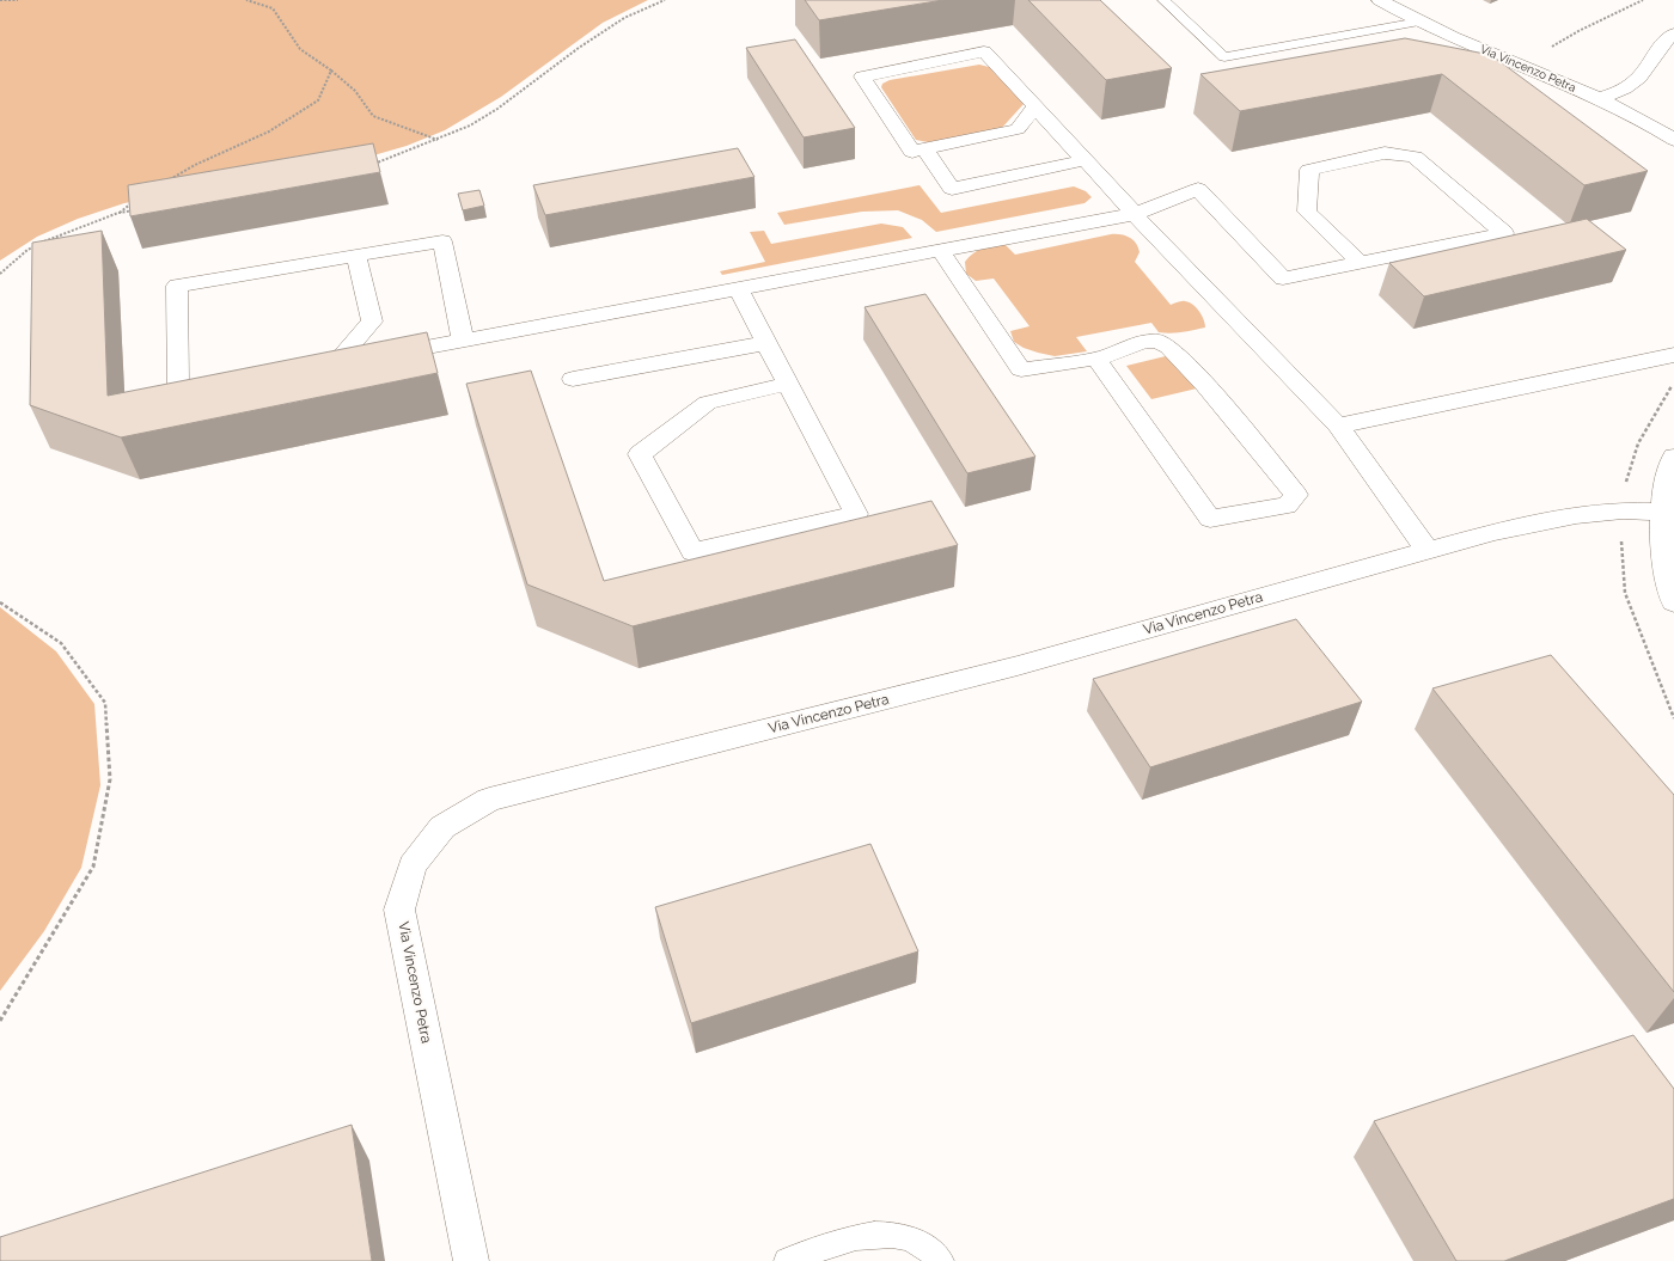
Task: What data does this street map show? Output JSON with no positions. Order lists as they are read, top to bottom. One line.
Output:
{"streets":{"street":["Via Vincenzo Petra"]}}
